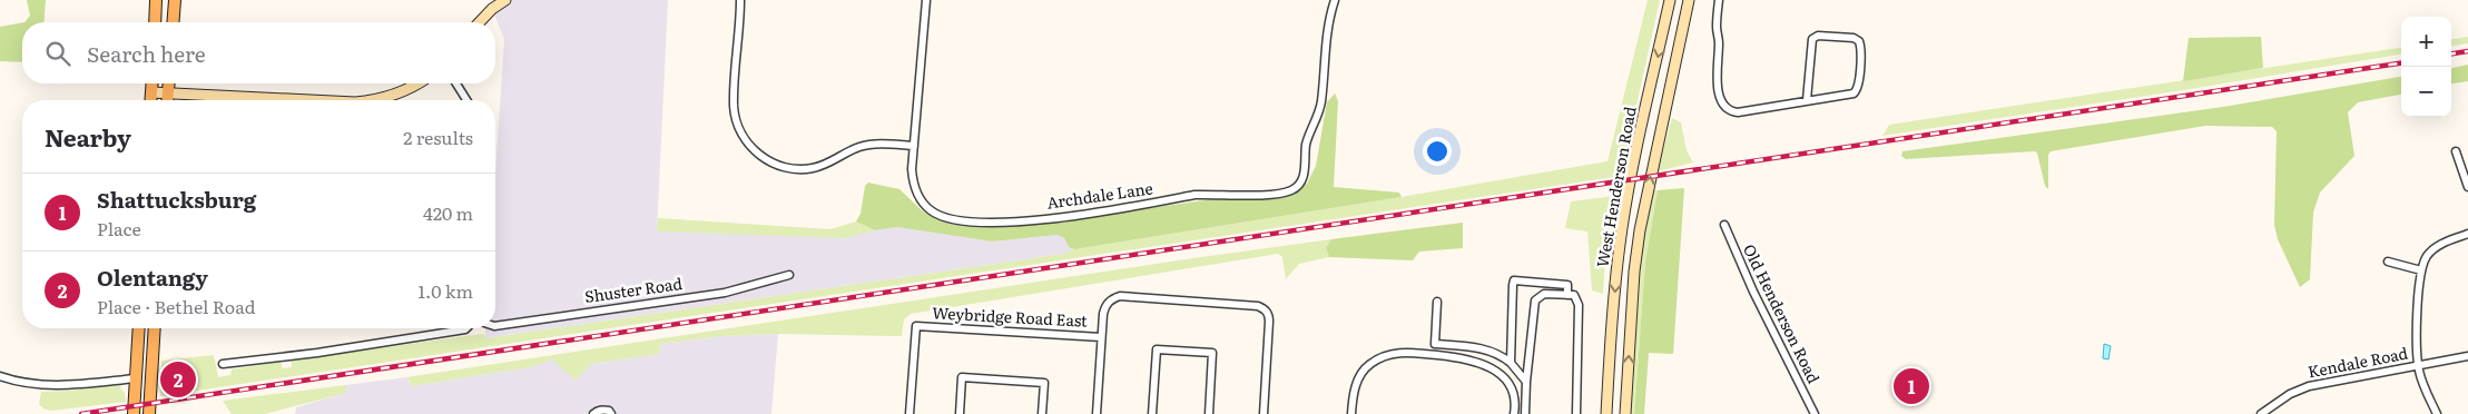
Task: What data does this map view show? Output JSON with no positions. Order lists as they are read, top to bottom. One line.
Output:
{"streets":{"main road":["West Henderson Road"],"street":["Archdale Lane","Shuster Road","Old Henderson Road","Weybridge Road East","Kendale Road"]},"page":{"map_buttons":["+","−"],"search":"Search here","heading":["Nearby","2 results"],"list":[{"mark":"1","name":"Shattucksburg","note":"Place","value":"420 m"},{"mark":"2","name":"Olentangy","note":"Place · Bethel Road","value":"1.0 km"}],"pins":["2","1"]}}
